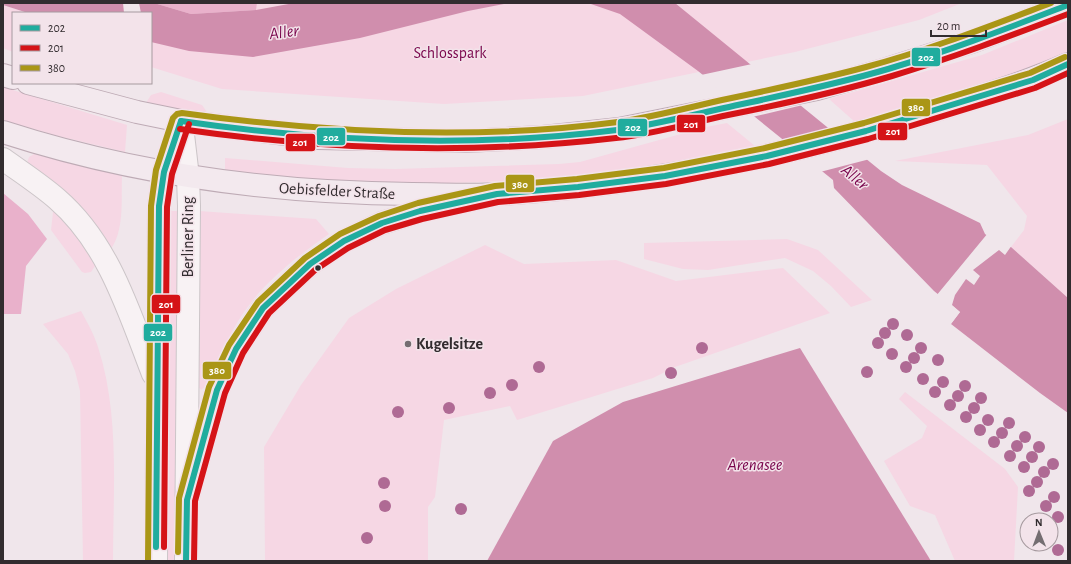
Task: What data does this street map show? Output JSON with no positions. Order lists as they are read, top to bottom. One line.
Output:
{"streets":{"main road":["Oebisfelder Straße","Berliner Ring"]},"crossings":[["Oebisfelder Straße","Berliner Ring"]],"water":["Aller","Arenasee"],"parks":["Schlosspark"],"places":["Kugelsitze"],"lines":["transit line 380","transit line 202","transit line 201"],"legend":["202","201","380"],"scale_bar":"20 m","north":"top"}
